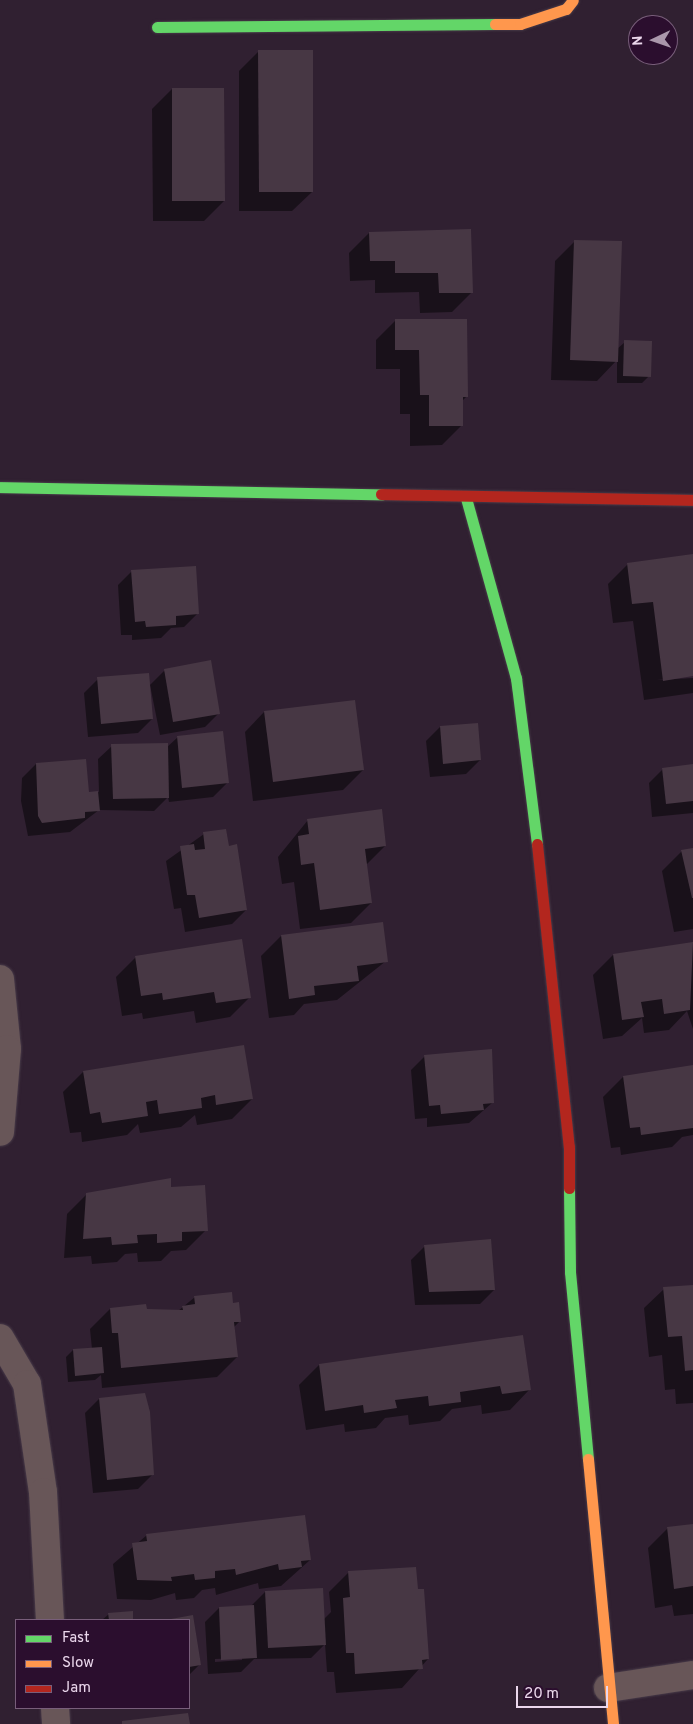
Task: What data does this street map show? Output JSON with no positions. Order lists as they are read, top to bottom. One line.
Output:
{"legend":["Fast","Slow","Jam"],"scale_bar":"20 m","north":"left"}
